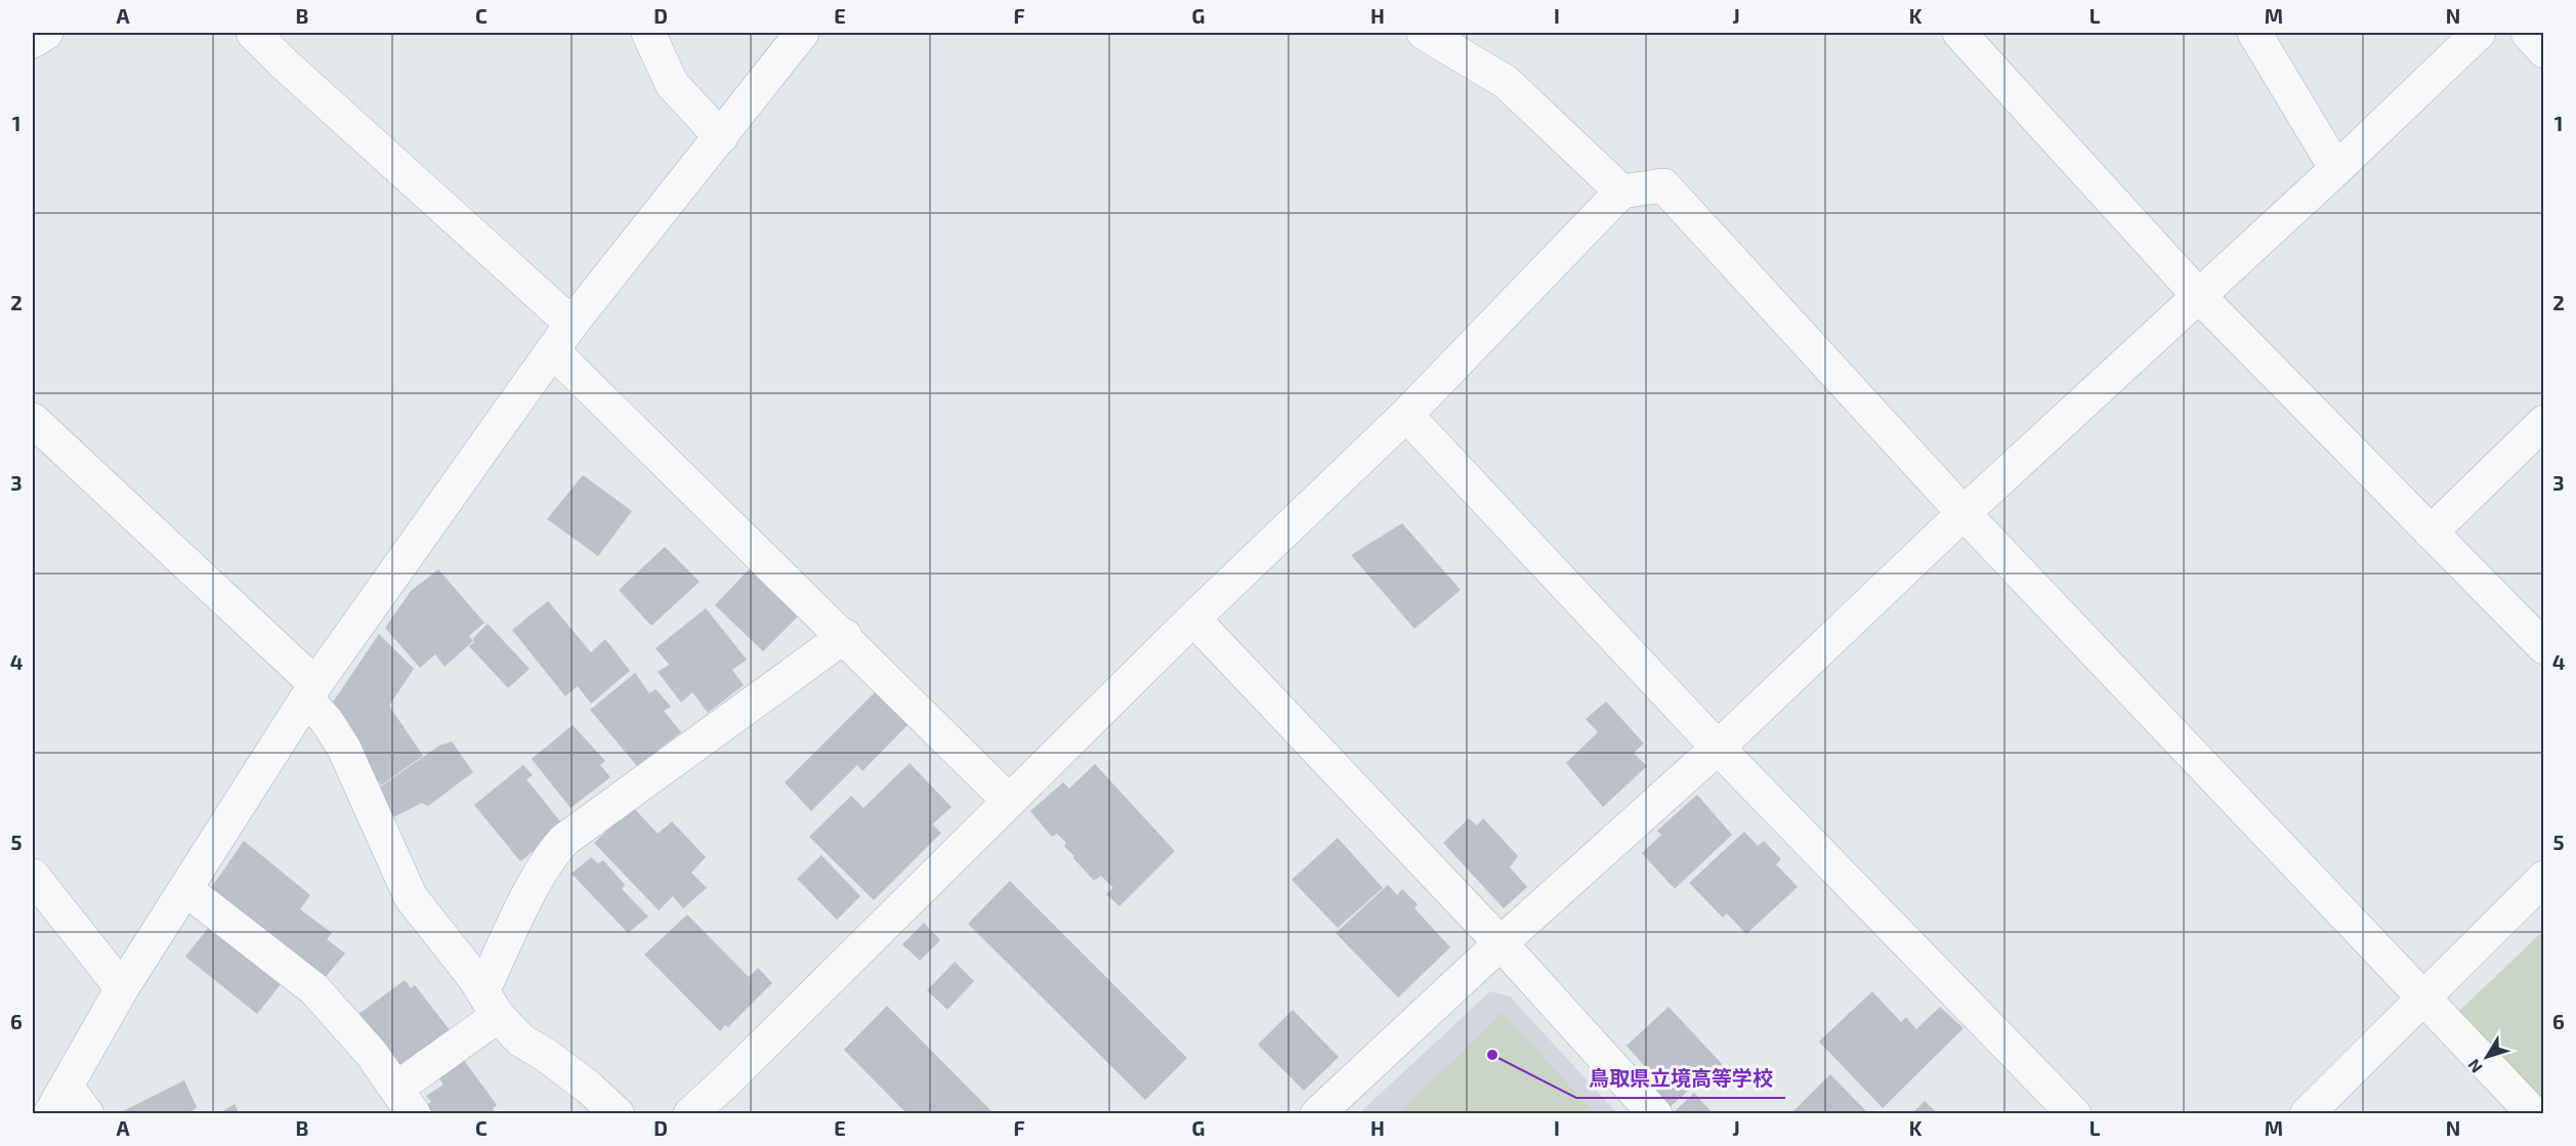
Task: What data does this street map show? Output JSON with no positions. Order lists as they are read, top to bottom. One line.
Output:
{"places":["鳥取県立境高等学校"],"north":"bottom left","grid":{"columns":["A","B","C","D","E","F","G","H","I","J","K","L","M","N"],"rows":["1","2","3","4","5","6"]}}
